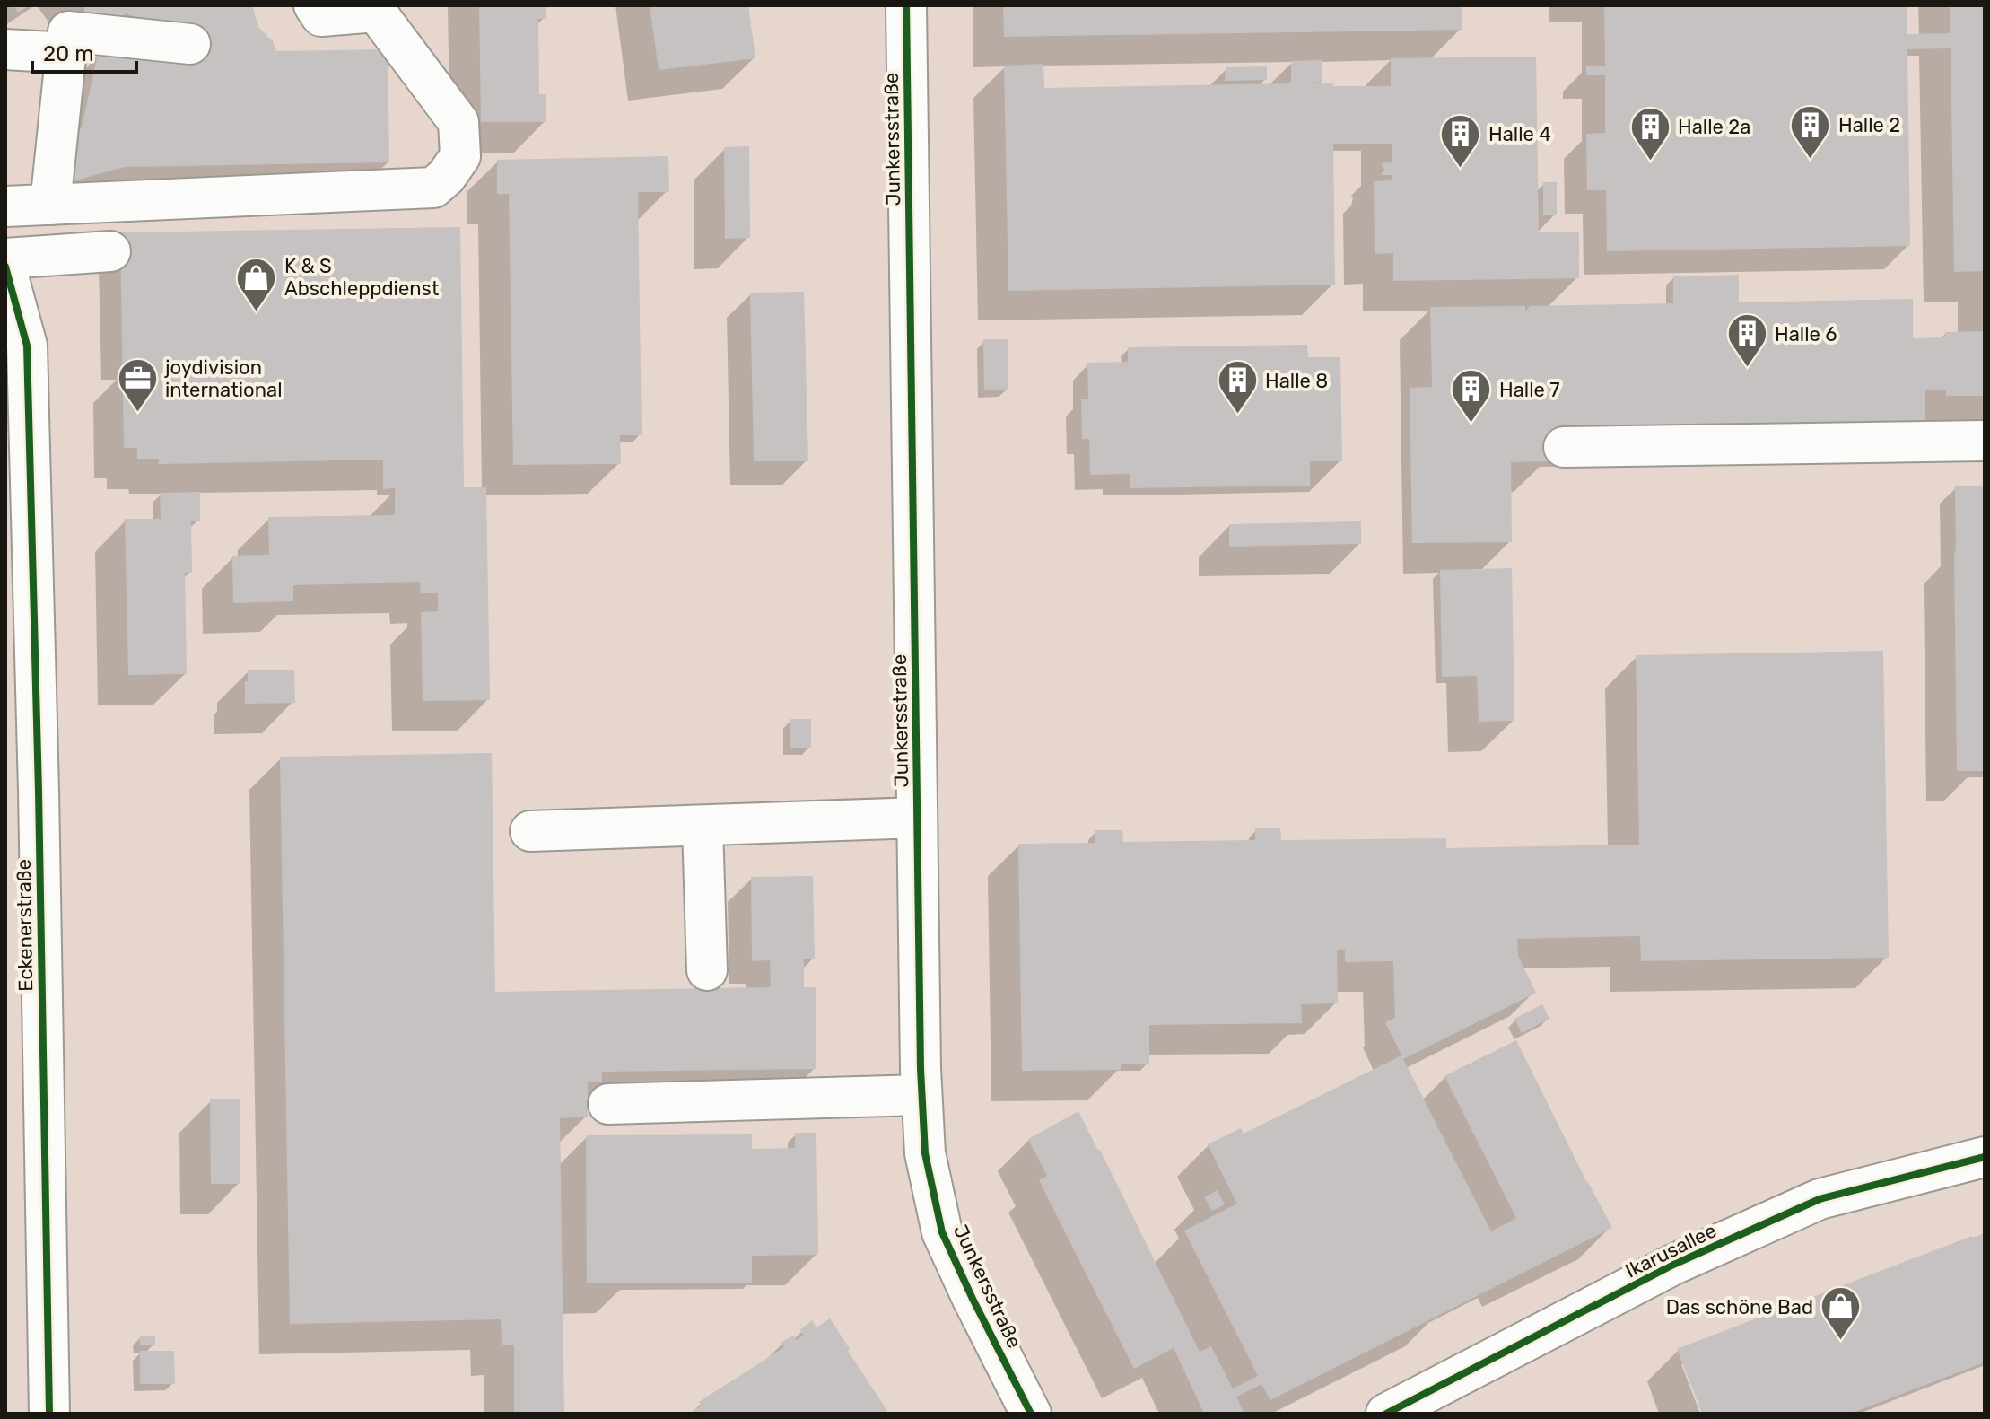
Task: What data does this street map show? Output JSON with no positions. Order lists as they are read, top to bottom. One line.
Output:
{"streets":{"street":["Junkersstraße","Eckenerstraße","Ikarusallee"]},"places":{"building":["Halle 2","Halle 2a","Halle 4","Halle 6","Halle 8","Halle 7"],"shop":["K & S Abschleppdienst","Das schöne Bad"],"office":["joydivision international"]},"scale_bar":"20 m"}
